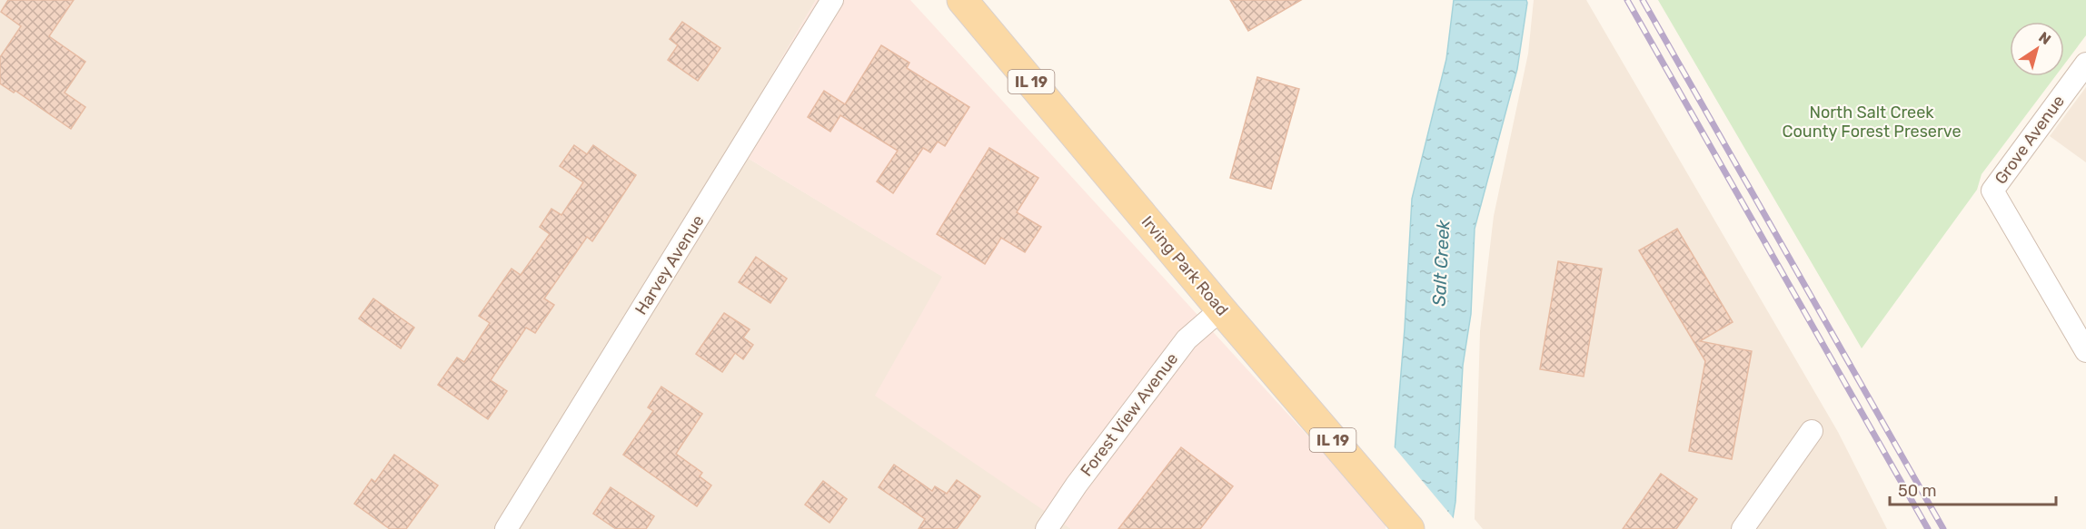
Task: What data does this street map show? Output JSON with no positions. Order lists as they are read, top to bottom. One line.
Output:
{"streets":{"main road":["IL 19","Irving Park Road"],"street":["Grove Avenue","Harvey Avenue","Forest View Avenue"]},"crossings":[["Irving Park Road","Forest View Avenue"]],"water":["Salt Creek"],"parks":["North Salt Creek County Forest Preserve"],"scale_bar":"50 m","north":"top right"}
